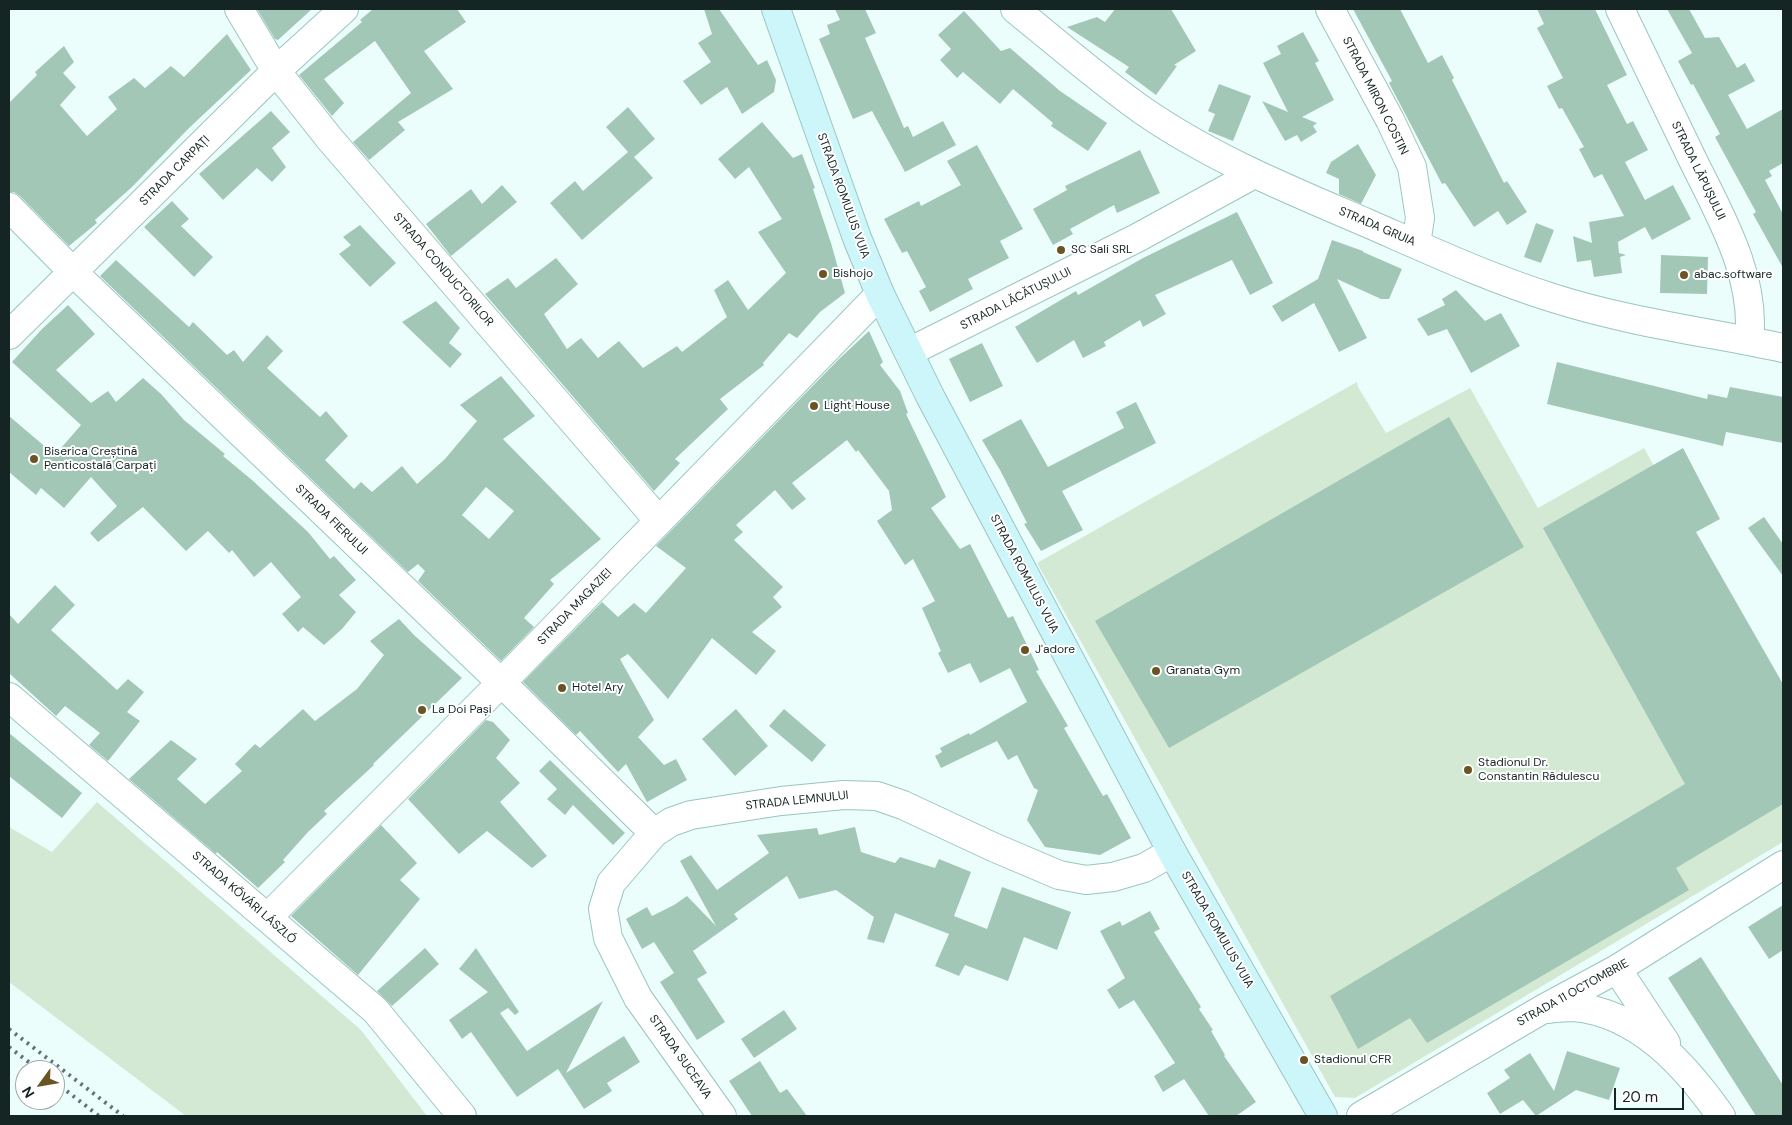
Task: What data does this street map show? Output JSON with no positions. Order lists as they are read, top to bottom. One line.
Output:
{"streets":{"street":["STRADA MIRON COSTIN","STRADA CARPAȚI","STRADA LĂPUȘULUI","STRADA ROMULUS VUIA","STRADA GRUIA","STRADA CONDUCTORILOR","STRADA LĂCĂTUȘULUI","STRADA FIERULUI","STRADA MAGAZIEI","STRADA LEMNULUI","STRADA KŐVÁRI LÁSZLÓ","STRADA 11 OCTOMBRIE","STRADA SUCEAVA"]},"crossings":[["STRADA MIRON COSTIN","STRADA GRUIA"],["STRADA CARPAȚI","STRADA CONDUCTORILOR"],["STRADA CARPAȚI","STRADA FIERULUI"],["STRADA LĂPUȘULUI","STRADA GRUIA"],["STRADA ROMULUS VUIA","STRADA LĂCĂTUȘULUI"],["STRADA ROMULUS VUIA","STRADA MAGAZIEI"],["STRADA ROMULUS VUIA","STRADA LEMNULUI"],["STRADA GRUIA","STRADA LĂCĂTUȘULUI"],["STRADA CONDUCTORILOR","STRADA MAGAZIEI"],["STRADA FIERULUI","STRADA MAGAZIEI"],["STRADA FIERULUI","STRADA LEMNULUI"],["STRADA MAGAZIEI","STRADA KŐVÁRI LÁSZLÓ"],["STRADA LEMNULUI","STRADA SUCEAVA"]],"places":["SC Sali SRL","Bishojo","abac.software","Light House","Biserica Creștină Penticostală Carpați","J'adore","Granata Gym","Hotel Ary","La Doi Pași","Stadionul Dr. Constantin Rădulescu","Stadionul CFR"],"scale_bar":"20 m","north":"bottom left"}
